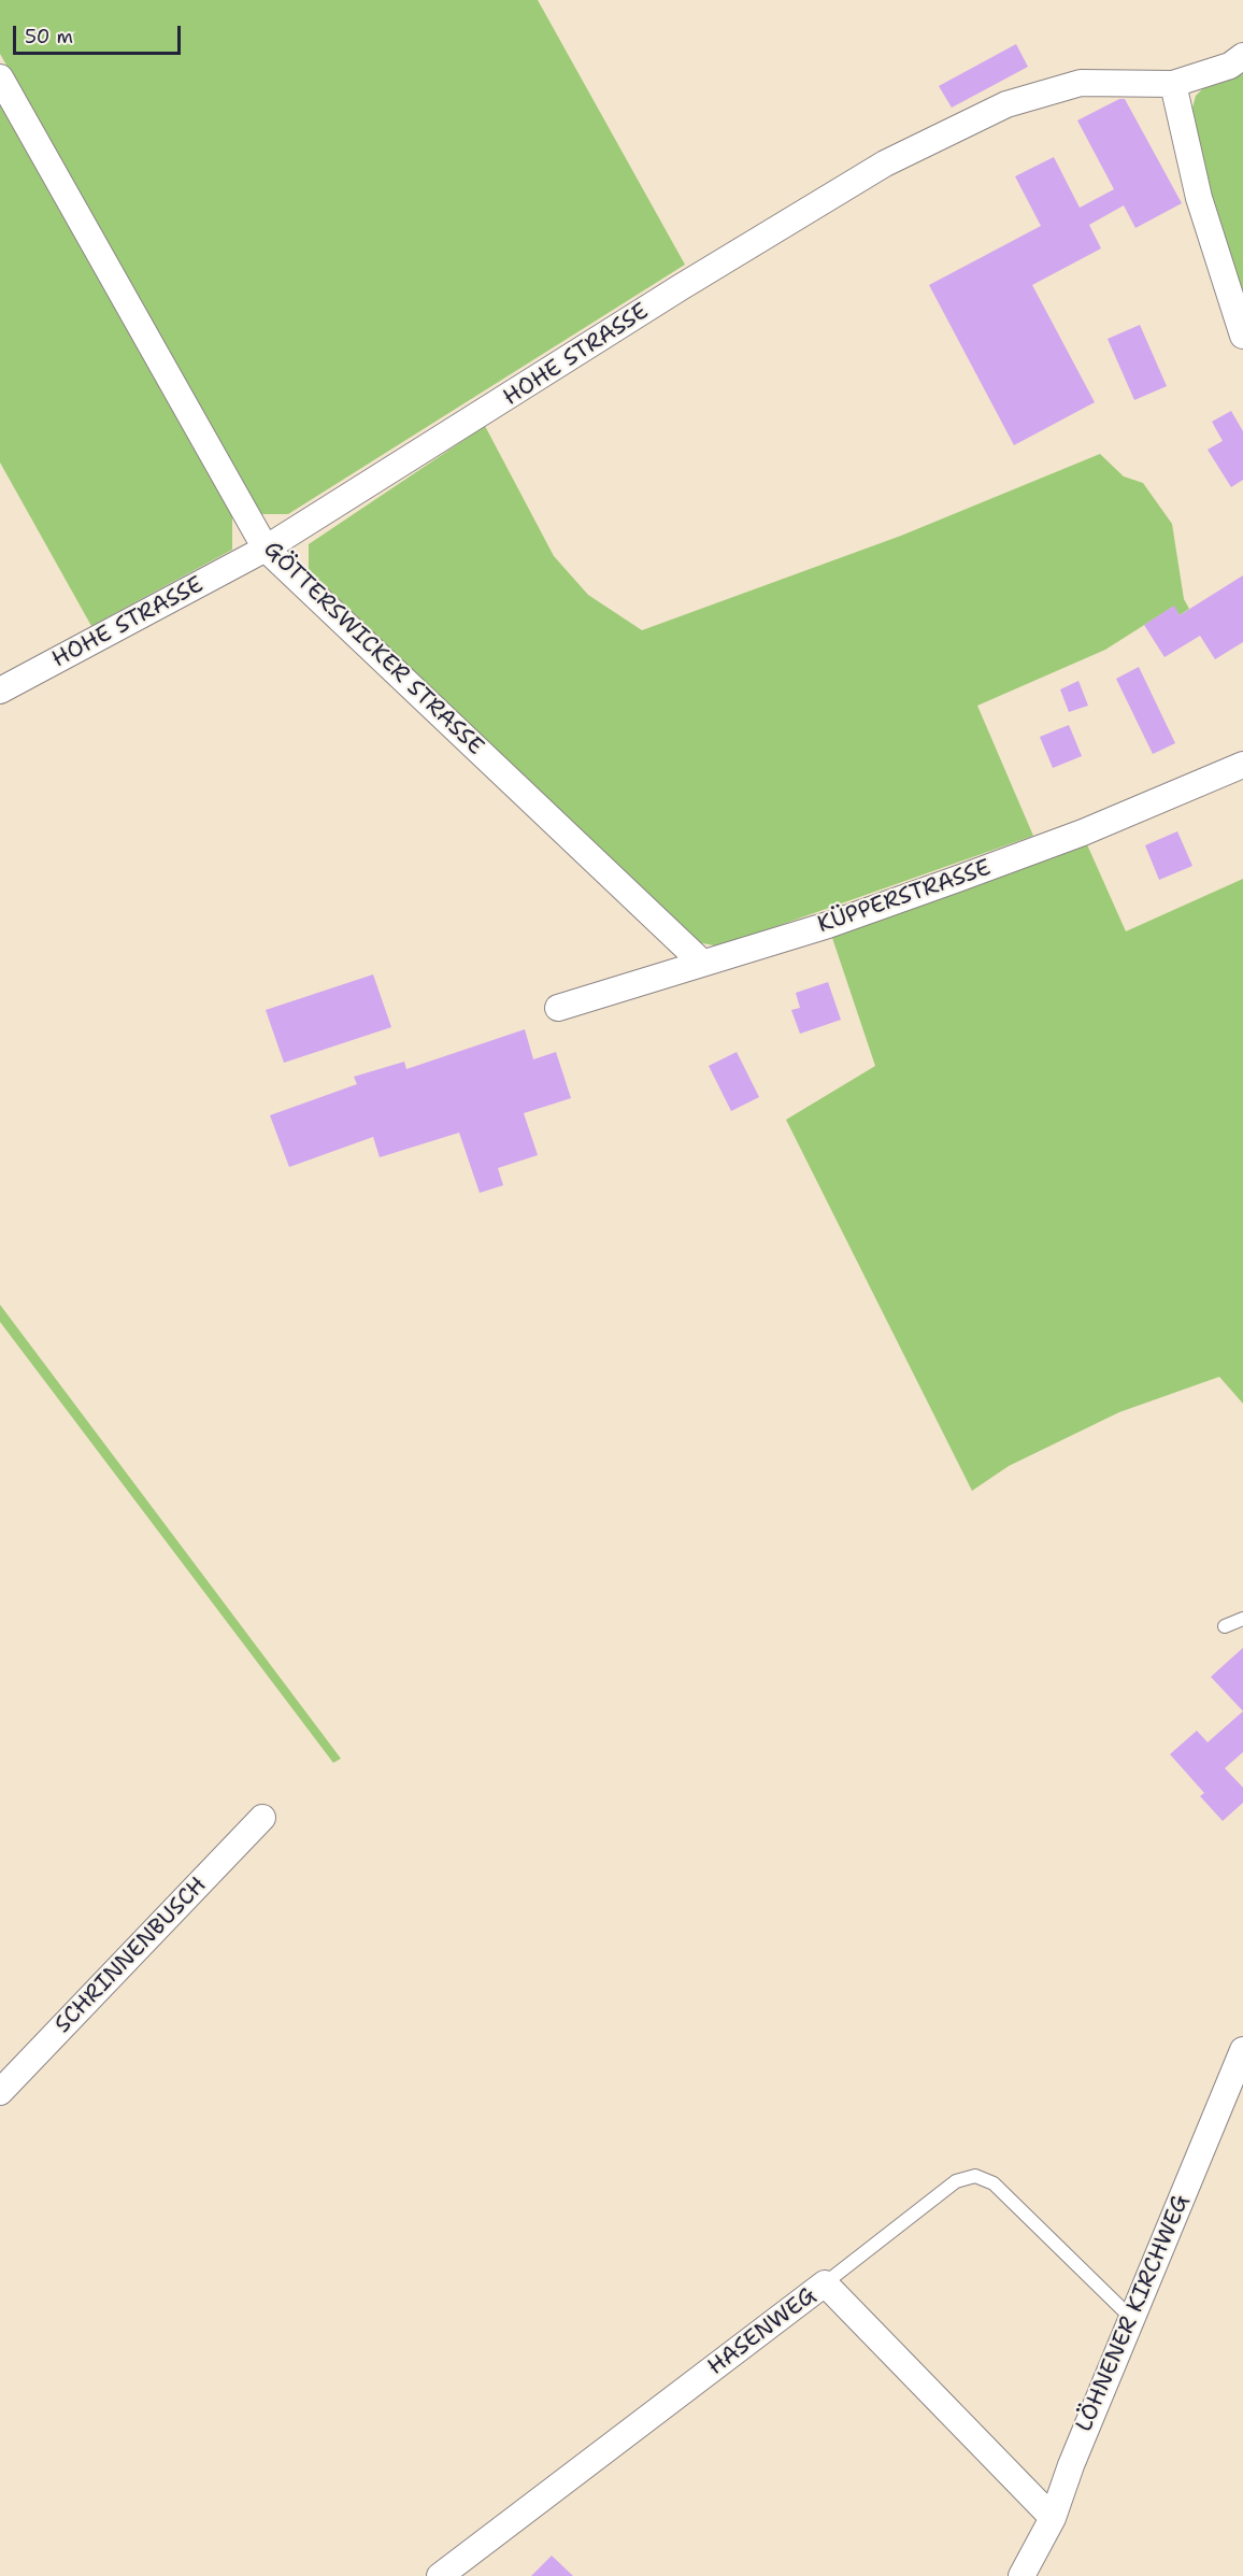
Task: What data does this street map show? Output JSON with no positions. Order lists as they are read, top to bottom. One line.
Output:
{"streets":{"street":["HOHE STRASSE","GÖTTERSWICKER STRASSE","KÜPPERSTRASSE","SCHRINNENBUSCH","LÖHNENER KIRCHWEG","HASENWEG"]},"crossings":[["HOHE STRASSE","GÖTTERSWICKER STRASSE"],["GÖTTERSWICKER STRASSE","KÜPPERSTRASSE"],["LÖHNENER KIRCHWEG","HASENWEG"]],"scale_bar":"50 m"}
